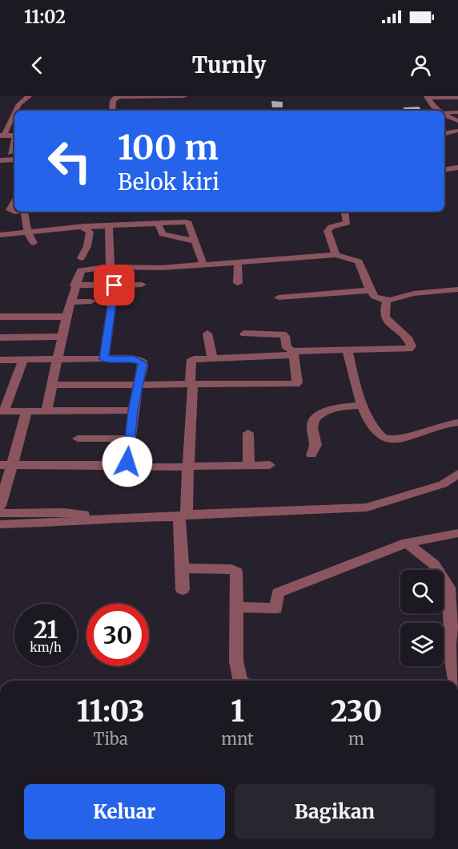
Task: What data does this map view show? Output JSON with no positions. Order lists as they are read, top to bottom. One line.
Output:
{"page":{"status":"11:02","header":"Turnly","turn":["100 m","Belok kiri"],"speed":"21 km/h","limit":"30","eta":["11:03","Tiba","1","mnt","230","m"],"buttons":["Keluar","Bagikan"]}}
